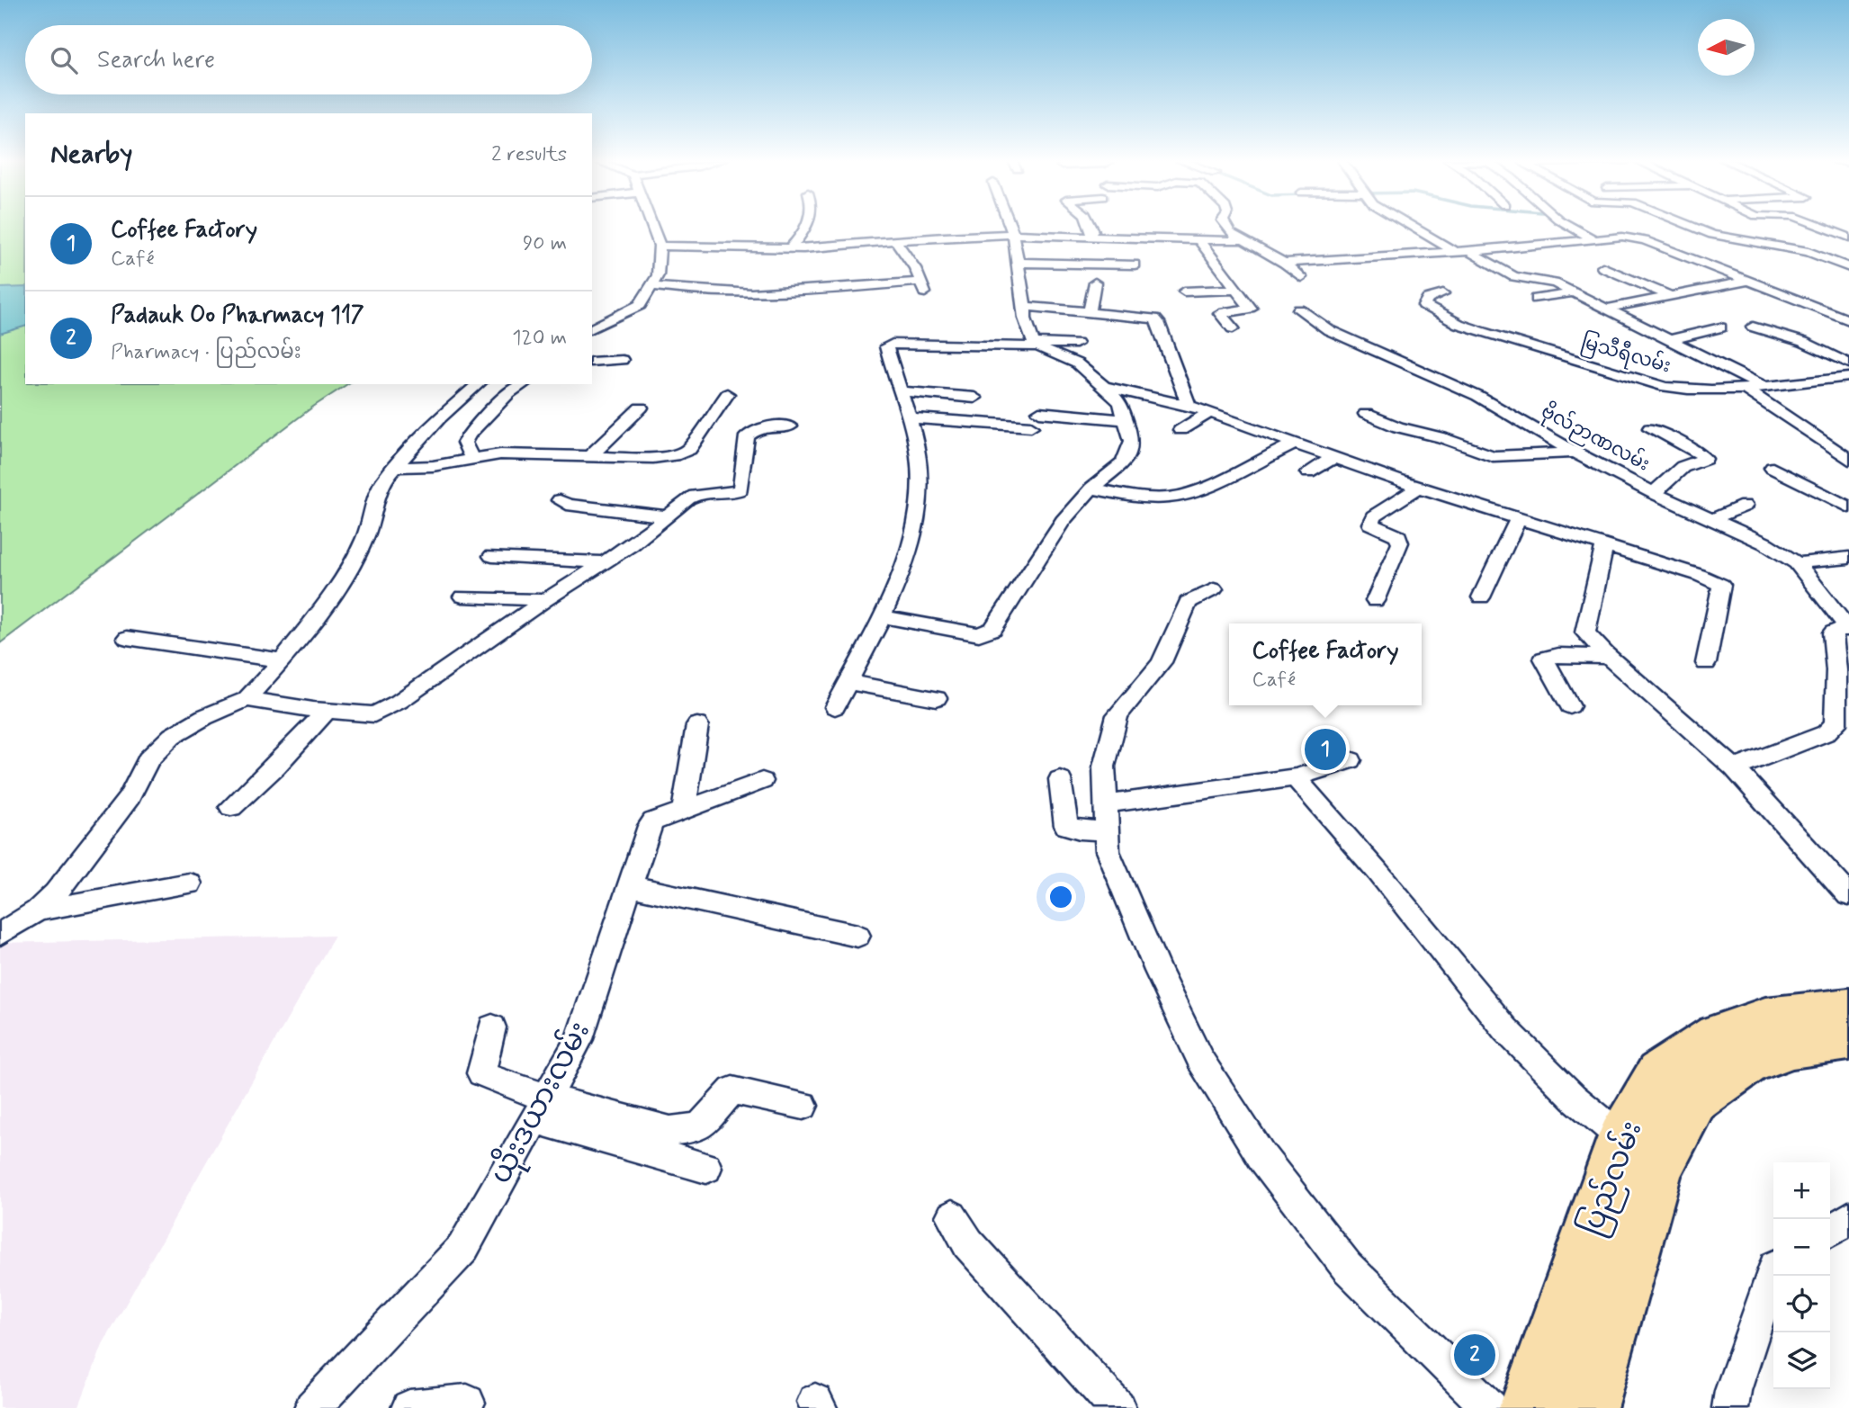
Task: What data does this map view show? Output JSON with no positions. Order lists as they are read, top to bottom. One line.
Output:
{"streets":{"highway":["ပြည်လမ်း"],"street":["မြသီရီလမ်း","ဗိုလ်ဉာဏလမ်း","ယိုးဒယားလမ်း"]},"north":"left","page":{"search":"Search here","heading":["Nearby","2 results"],"list":[{"mark":"1","name":"Coffee Factory","note":"Café","value":"90 m"},{"mark":"2","name":"Padauk Oo Pharmacy 117","note":"Pharmacy · ပြည်လမ်း","value":"120 m"}],"popup":["Coffee Factory","Café"],"pins":["1","2"],"map_buttons":["+","−"]}}
